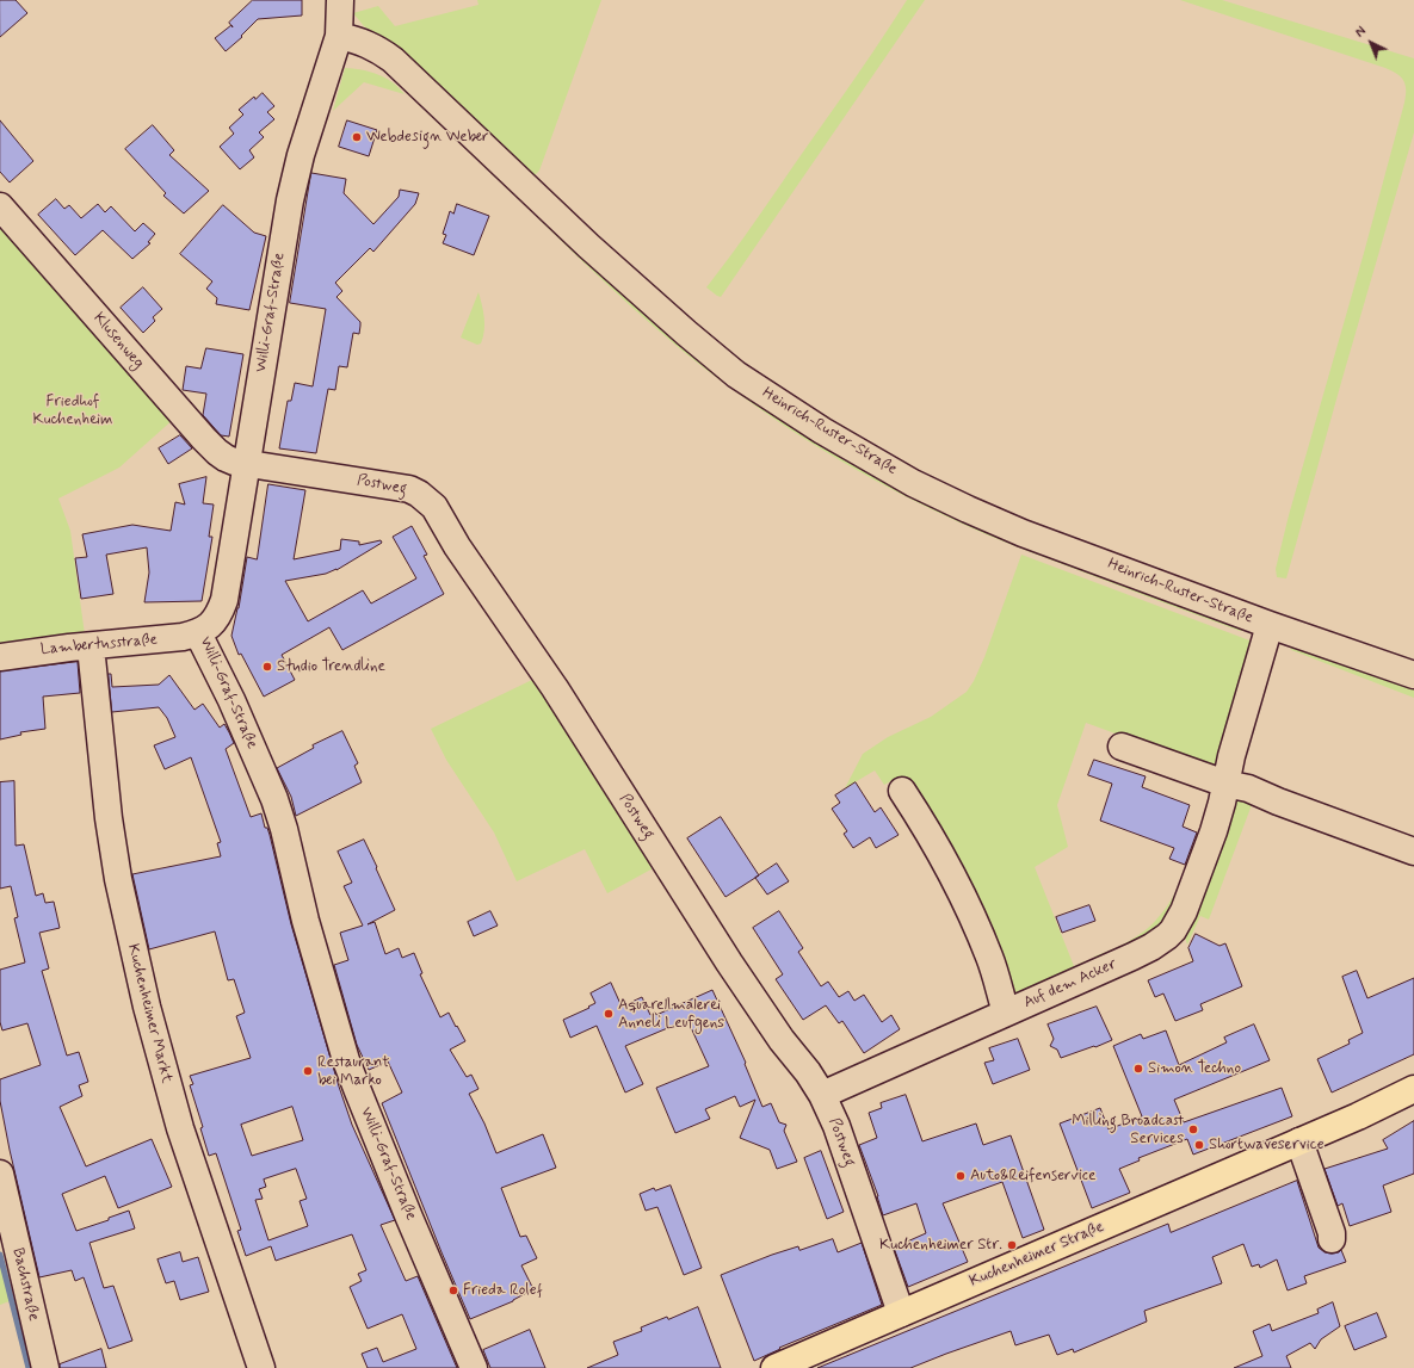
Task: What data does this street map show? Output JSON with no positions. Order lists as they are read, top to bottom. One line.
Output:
{"streets":{"main road":["Kuchenheimer Straße"],"street":["Willi-Graf-Straße","Klusenweg","Heinrich-Ruster-Straße","Postweg","Lambertusstraße","Auf dem Acker","Kuchenheimer Markt","Bachstraße"]},"crossings":[["Willi-Graf-Straße","Klusenweg"],["Willi-Graf-Straße","Heinrich-Ruster-Straße"],["Willi-Graf-Straße","Postweg"],["Willi-Graf-Straße","Lambertusstraße"],["Klusenweg","Postweg"],["Heinrich-Ruster-Straße","Auf dem Acker"],["Postweg","Auf dem Acker"],["Postweg","Kuchenheimer Straße"],["Lambertusstraße","Kuchenheimer Markt"]],"parks":["Friedhof Kuchenheim"],"places":["Webdesign Weber","Studio Trendline","Aquarellmalerei Anneli Leufgens","Simon Techno","Restaurant bei Marko","Milling Broadcast Services","Shortwaveservice","Auto&Reifenservice","Kuchenheimer Str.","Frieda Rolef"],"north":"top left"}
